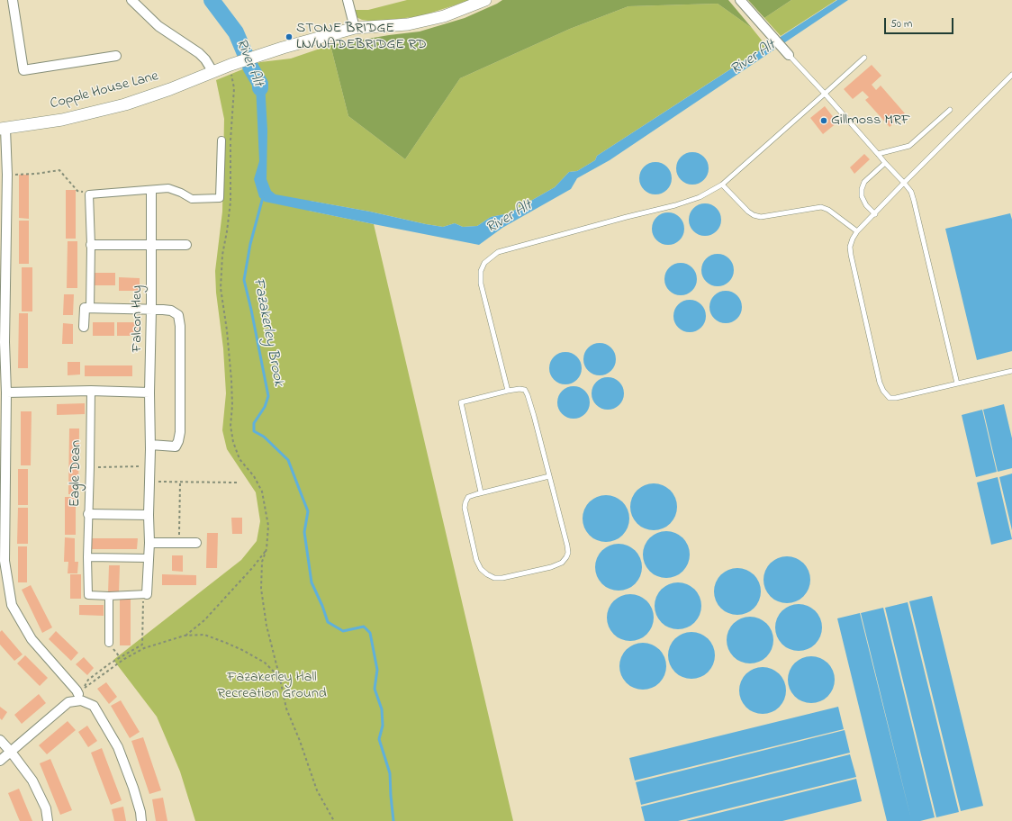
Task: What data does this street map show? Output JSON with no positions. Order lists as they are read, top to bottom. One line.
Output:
{"streets":{"street":["Copple House Lane","Falcon Hey","Eagle Dean"]},"crossings":[["Falcon Hey","Eagle Dean"]],"water":["River Alt","Fazakerley Brook"],"parks":["Fazakerley Hall Recreation Ground"],"places":["STONE BRIDGE LN/WADEBRIDGE RD","Gillmoss MRF"],"scale_bar":"50 m"}
